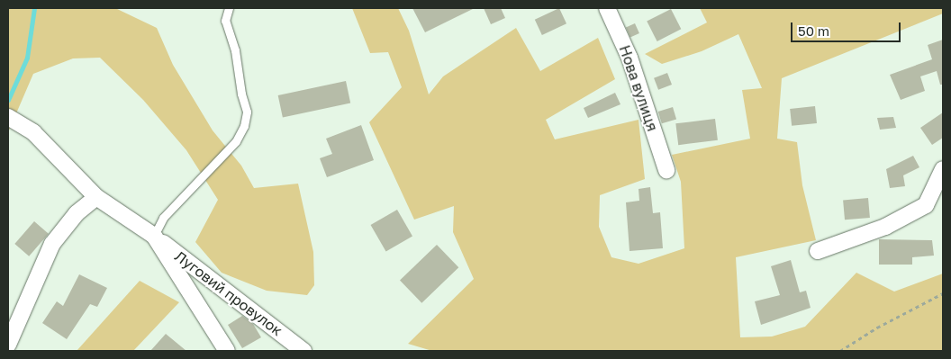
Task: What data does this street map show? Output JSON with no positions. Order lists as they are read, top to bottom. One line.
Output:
{"streets":{"street":["Нова вулиця","Луговий провулок"]},"scale_bar":"50 m"}
